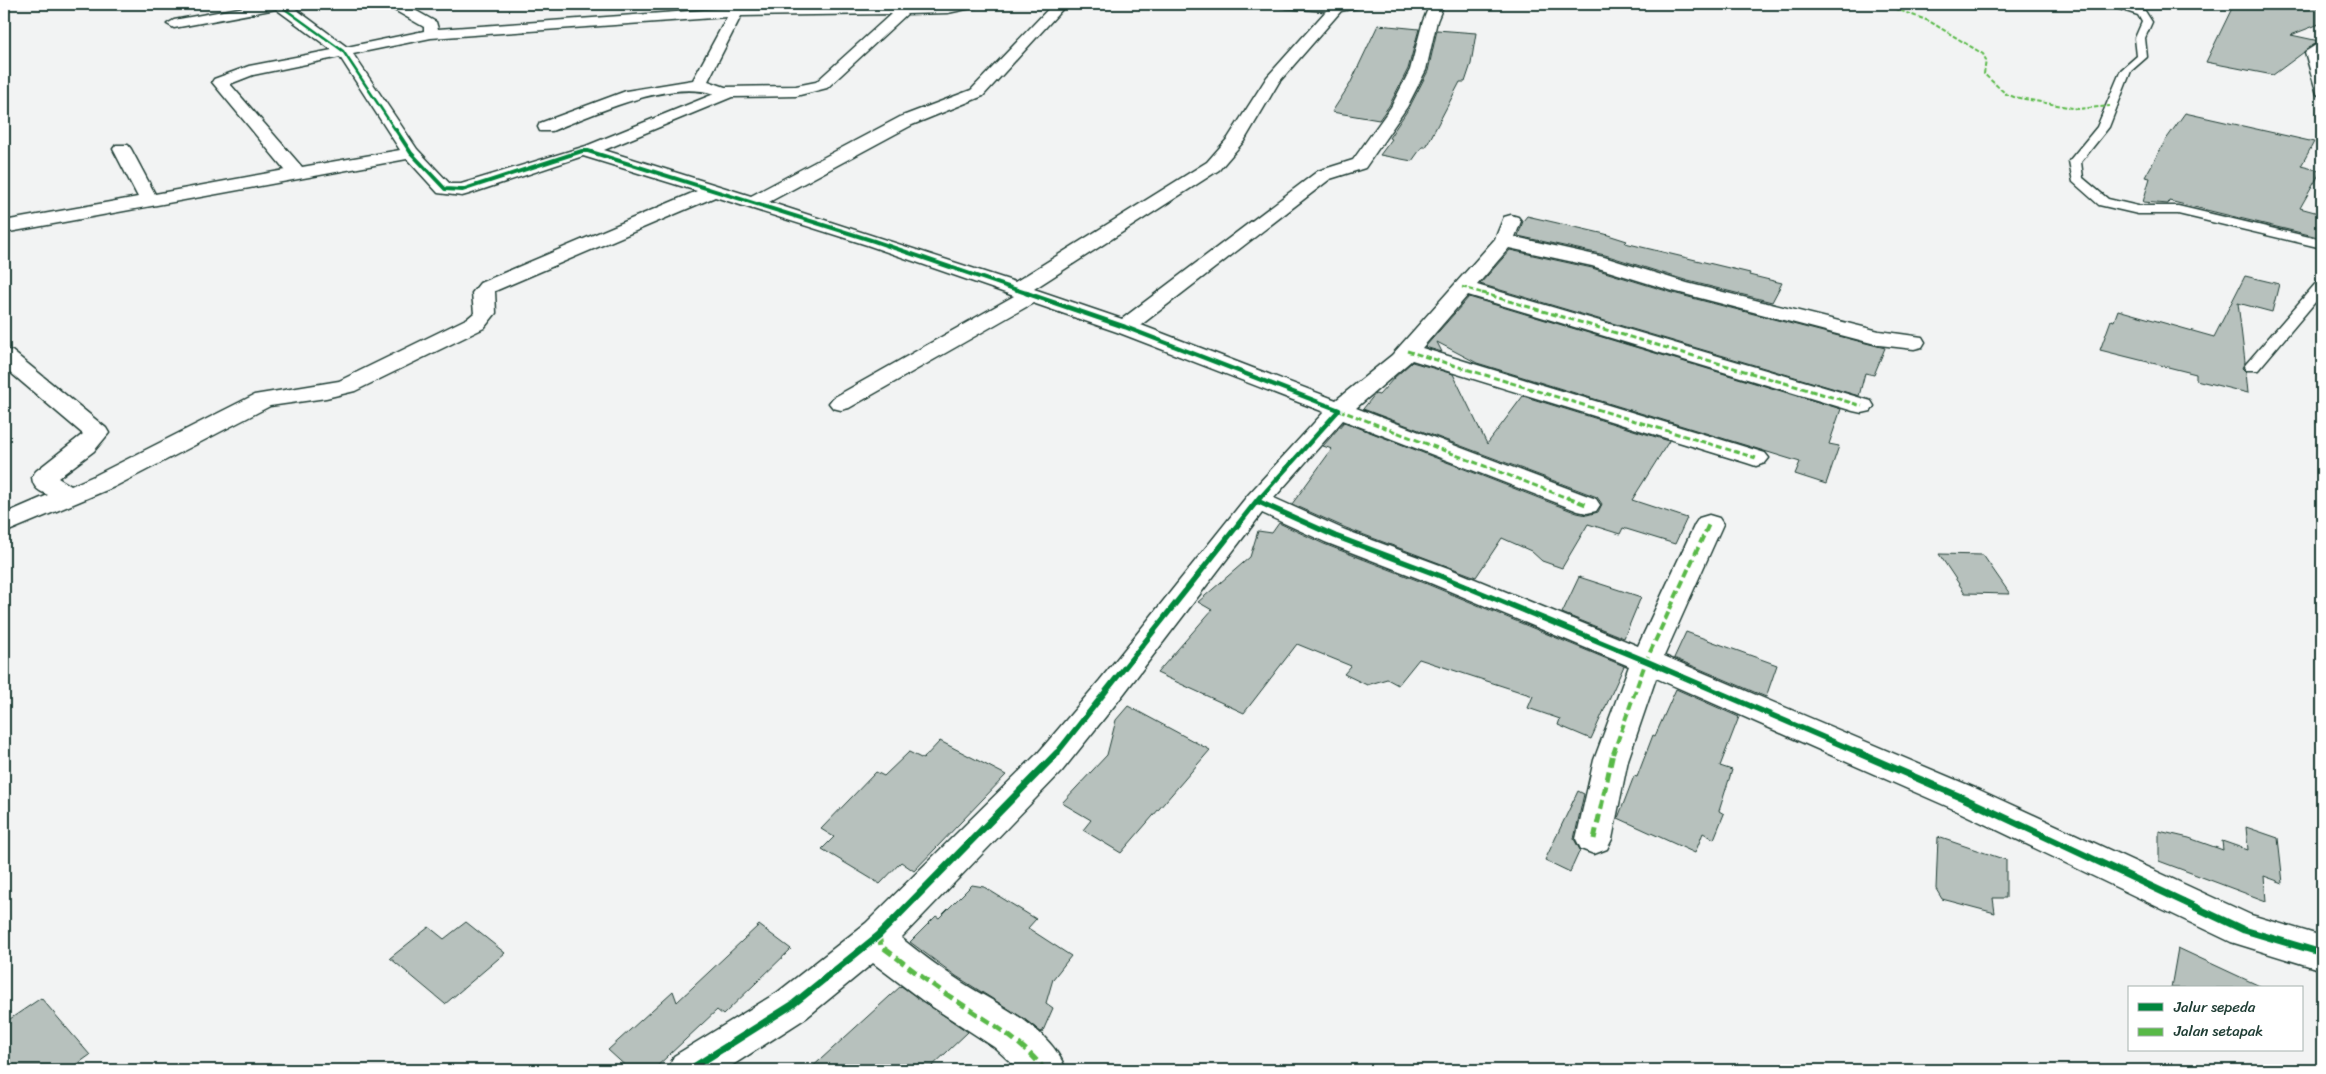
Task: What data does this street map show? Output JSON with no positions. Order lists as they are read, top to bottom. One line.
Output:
{"legend":["Jalur sepeda","Jalan setapak"]}
